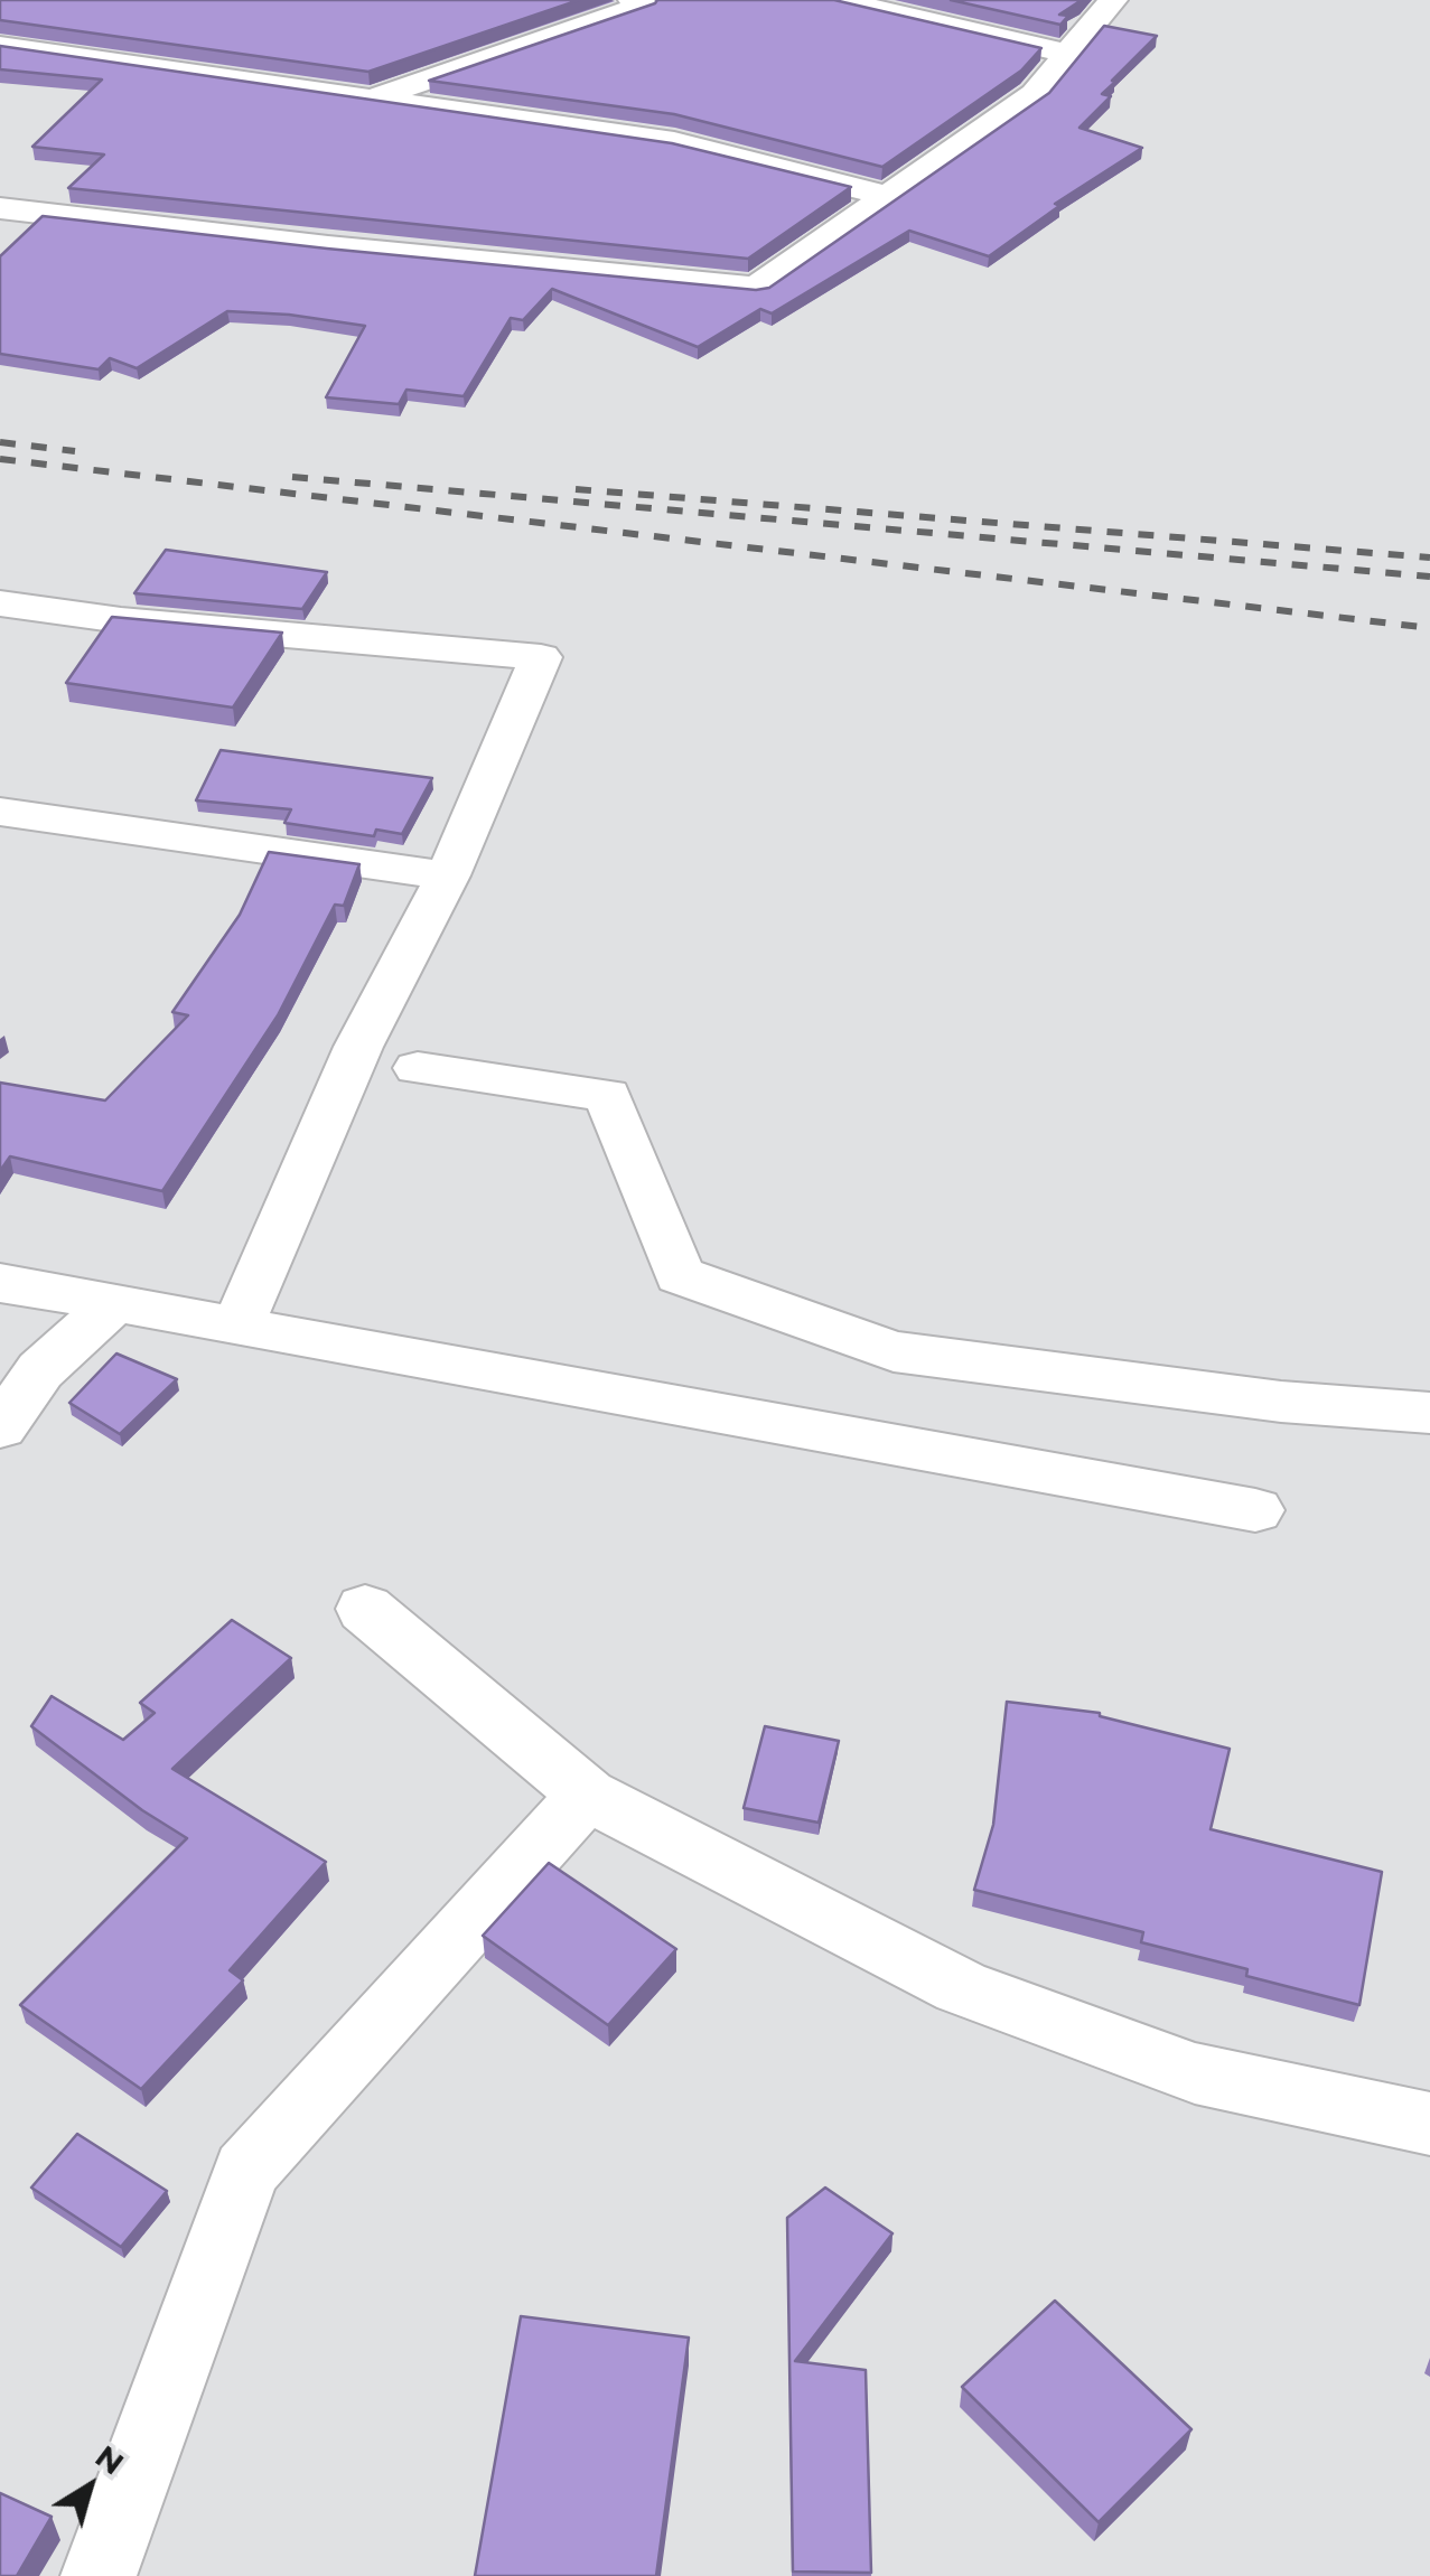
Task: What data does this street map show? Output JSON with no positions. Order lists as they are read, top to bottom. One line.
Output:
{"north":"top right"}
